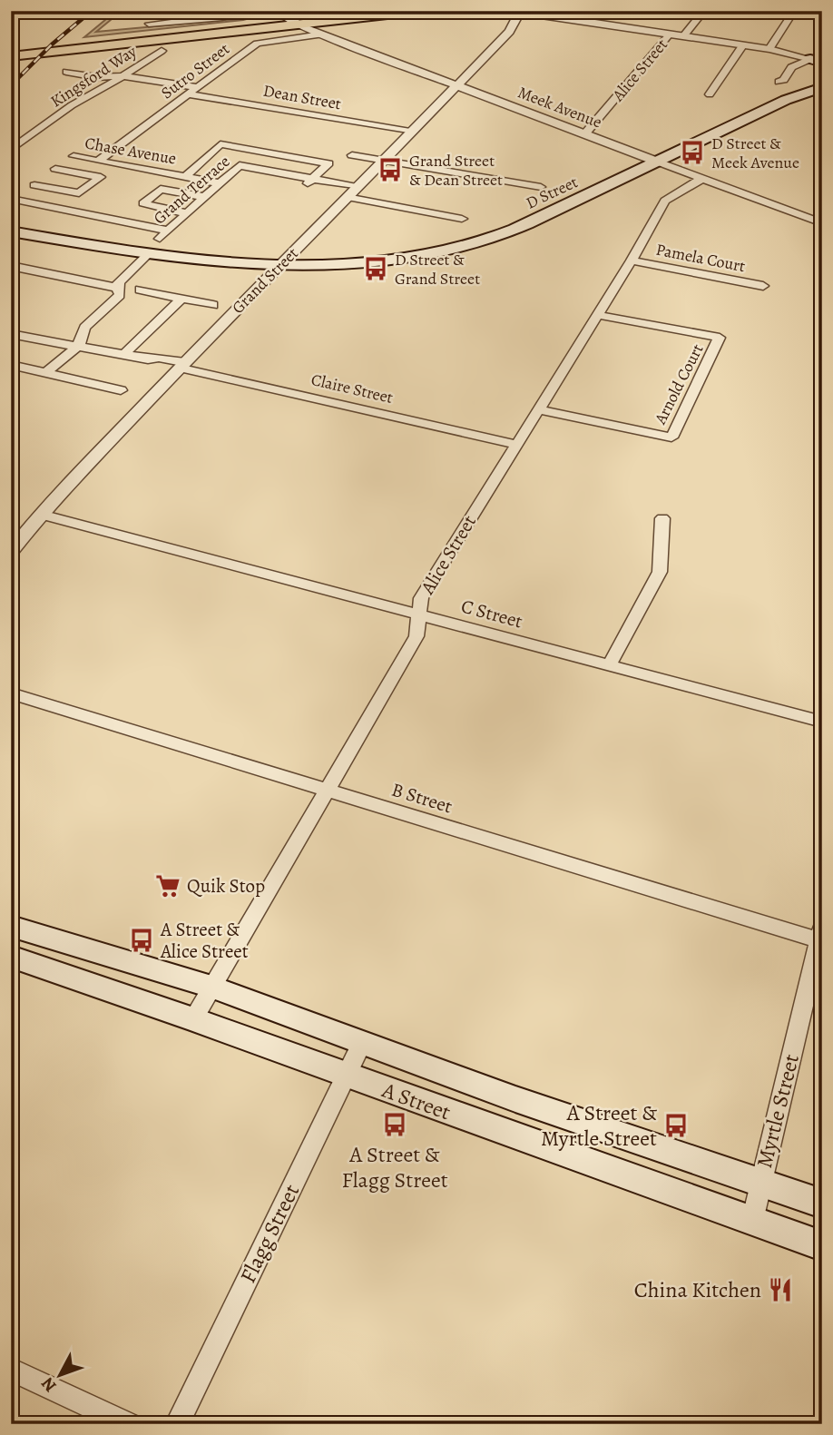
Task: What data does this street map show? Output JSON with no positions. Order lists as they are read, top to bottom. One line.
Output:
{"streets":{"main road":["D Street","A Street"],"street":["Alice Street","Sutro Street","Kingsford Way","Dean Street","Meek Avenue","Chase Avenue","Grand Terrace","Pamela Court","Grand Street","Arnold Court","Claire Street","C Street","B Street","Myrtle Street","Flagg Street"]},"crossings":[["Alice Street","Meek Avenue"],["Alice Street","Pamela Court"],["Alice Street","Arnold Court"],["Alice Street","Claire Street"],["Alice Street","C Street"],["Alice Street","B Street"],["Alice Street","A Street"],["Sutro Street","Dean Street"],["Sutro Street","Meek Avenue"],["Sutro Street","Chase Avenue"],["Dean Street","Grand Street"],["Meek Avenue","D Street"],["Meek Avenue","Grand Street"],["Chase Avenue","Grand Terrace"],["Grand Terrace","Grand Street"],["D Street","Grand Street"],["Grand Street","Claire Street"],["Grand Street","C Street"],["B Street","Myrtle Street"],["A Street","Myrtle Street"],["A Street","Flagg Street"]],"places":{"bus stop":["D Street & Meek Avenue","Grand Street & Dean Street","D Street & Grand Street","A Street & Alice Street","A Street & Flagg Street","A Street & Myrtle Street"],"supermarket":["Quik Stop"],"restaurant":["China Kitchen"]},"north":"bottom left"}
